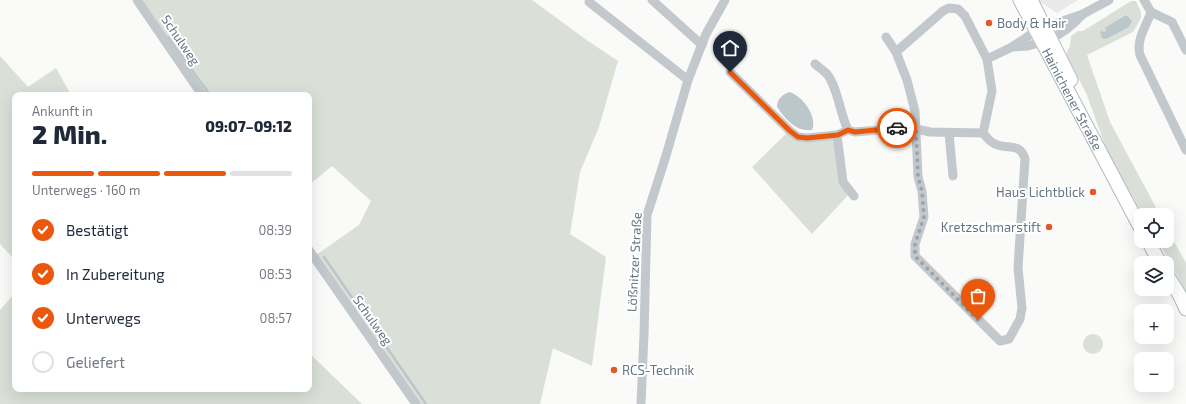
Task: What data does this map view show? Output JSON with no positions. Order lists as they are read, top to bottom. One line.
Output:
{"streets":{"main road":["Hainichener Straße"],"street":["Schulweg","Lößnitzer Straße"]},"places":["Body & Hair","Haus Lichtblick","Kretzschmarstift","RCS-Technik"],"page":{"heading":["2 Min.","Ankunft in","09:07–09:12"],"bar":"Unterwegs · 160 m","map_buttons":["+","−"],"list":[["Bestätigt","08:39"],["In Zubereitung","08:53"],["Unterwegs","08:57"],"Geliefert"]}}
